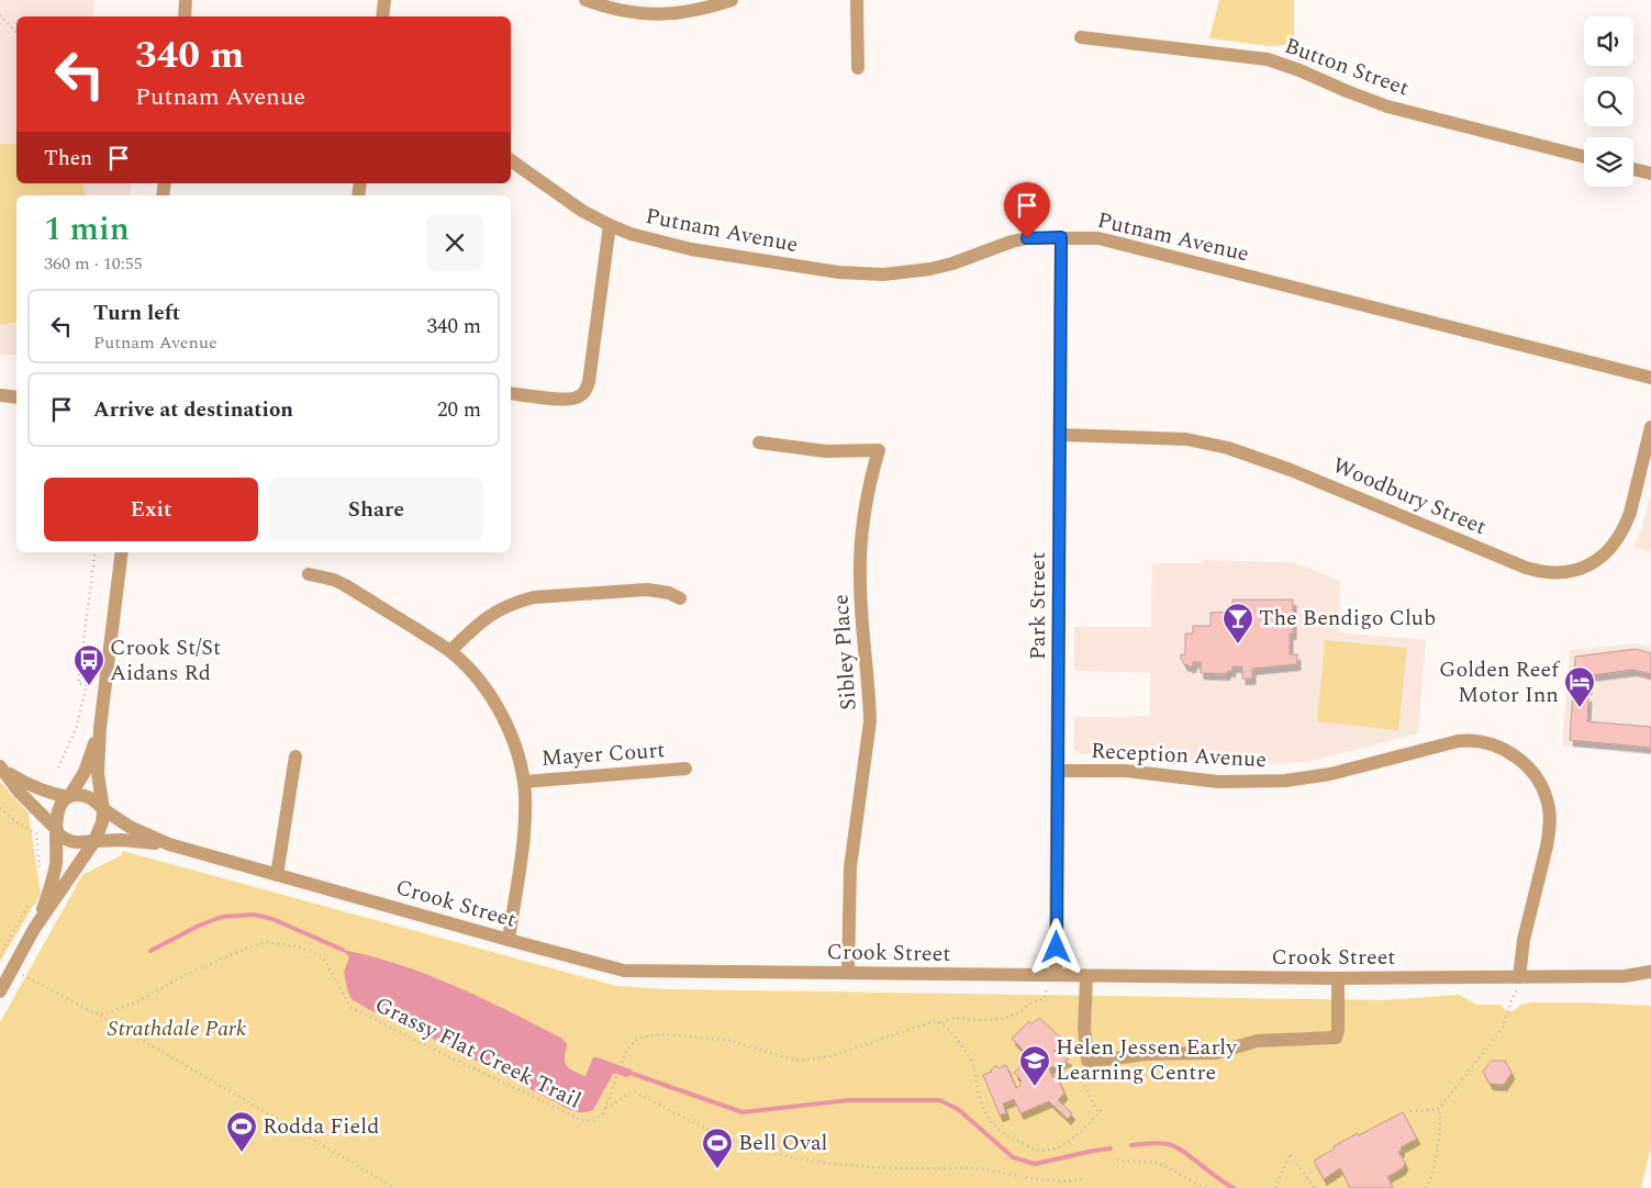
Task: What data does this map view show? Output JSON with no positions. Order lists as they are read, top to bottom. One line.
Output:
{"streets":{"street":["Button Street","Putnam Avenue","Woodbury Street","Park Street","Sibley Place","Mayer Court","Reception Avenue","Crook Street"],"path":["Grassy Flat Creek Trail"]},"crossings":[["Putnam Avenue","Park Street"],["Woodbury Street","Park Street"],["Park Street","Reception Avenue"],["Park Street","Crook Street"],["Park Street","Grassy Flat Creek Trail"],["Sibley Place","Crook Street"],["Reception Avenue","Crook Street"],["Crook Street","Grassy Flat Creek Trail"]],"parks":["Strathdale Park"],"places":{"bar":["The Bendigo Club"],"bus stop":["Crook St/St Aidans Rd"],"hotel":["Golden Reef Motor Inn"],"school or university":["Helen Jessen Early Learning Centre"],"sports":["Rodda Field","Bell Oval"]},"page":{"turn":["340 m","Putnam Avenue"],"then":"Then","heading":["1 min","360 m · 10:55"],"list":[{"name":"Turn left","note":"Putnam Avenue","value":"340 m"},{"name":"Arrive at destination","value":"20 m"}],"buttons":["Exit","Share"]}}
